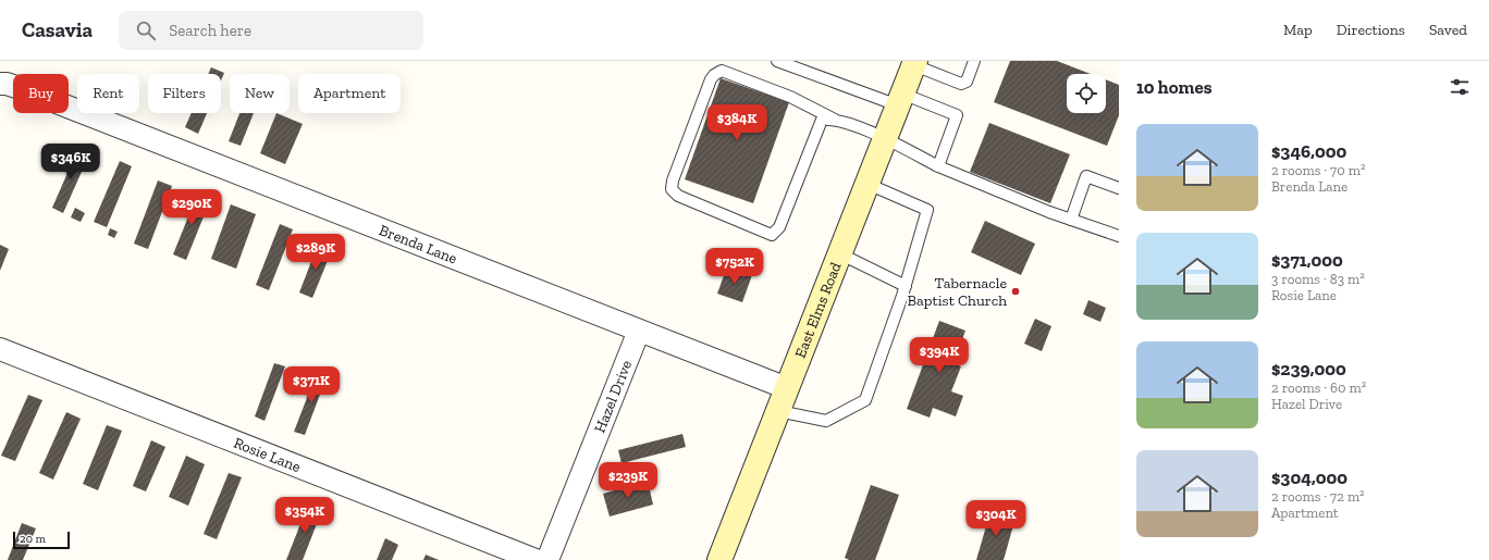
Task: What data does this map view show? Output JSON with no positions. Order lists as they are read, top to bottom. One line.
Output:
{"streets":{"main road":["East Elms Road"],"street":["Brenda Lane","Hazel Drive","Rosie Lane"]},"crossings":[["Brenda Lane","East Elms Road"],["Brenda Lane","Hazel Drive"]],"places":["Tabernacle Baptist Church"],"scale_bar":"20 m","page":{"header":"Casavia","search":"Search here","nav":["Map","Directions","Saved"],"heading":"10 homes","chip":["Buy","Rent","Filters","New","Apartment"],"price":["$384K","$346K","$290K","$289K","$752K","$394K","$371K","$239K","$354K","$304K"],"list":[{"name":"$346,000","note":"2 rooms · 70 m² · Brenda Lane"},{"name":"$371,000","note":"3 rooms · 83 m² · Rosie Lane"},{"name":"$239,000","note":"2 rooms · 60 m² · Hazel Drive"},{"name":"$304,000","note":"2 rooms · 72 m² · Apartment"}],"scale":"20 m"}}
